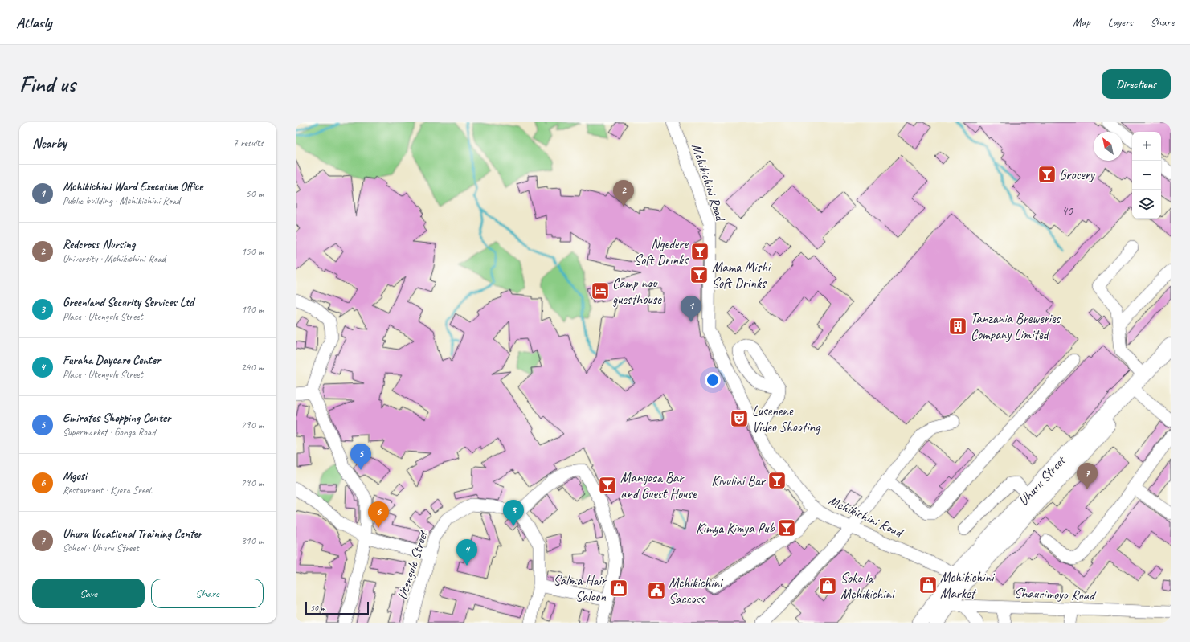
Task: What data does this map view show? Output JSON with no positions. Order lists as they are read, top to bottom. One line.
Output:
{"streets":{"main road":["Uhuru Street"],"street":["Mchikichini Road","Utengule Street","Shaurimoyo Road"]},"crossings":[["Mchikichini Road","Uhuru Street"],["Uhuru Street","Shaurimoyo Road"]],"places":{"bar":["Grocery","Ngedere Soft Drinks","Mama Mishi Soft Drinks","Kivulini Bar","Manyosa Bar and Guest House","Kimya Kimya Pub"],"hotel":["Camp nou guesthouse"],"building":["Tanzania Breweries Company Limited"],"theatre":["Lusenene Video Shooting"],"shop":["Mchikichini Market","Soko la Mchikichini","Salma Hair Saloon"],"public building":["Mchikichini Saccoss"]},"house_numbers":["40"],"scale_bar":"50 m","north":"top left","page":{"header":"Atlasly","nav":["Map","Layers","Share"],"buttons":["Directions",["Save","Share"]],"title":"Find us","heading":["Nearby","7 results"],"map_buttons":["+","−"],"list":[{"mark":"1","name":"Mchikichini Ward Executive Office","note":"Public building · Mchikichini Road","value":"50 m"},{"mark":"2","name":"Redcross Nursing","note":"University · Mchikichini Road","value":"150 m"},{"mark":"3","name":"Greenland Security Services Ltd","note":"Place · Utengule Street","value":"190 m"},{"mark":"4","name":"Furaha Daycare Center","note":"Place · Utengule Street","value":"240 m"},{"mark":"5","name":"Emirates Shopping Center","note":"Supermarket · Gonga Road","value":"290 m"},{"mark":"6","name":"Mgosi","note":"Restaurant · Kyera Sreet","value":"290 m"},{"mark":"7","name":"Uhuru Vocational Training Center","note":"School · Uhuru Street","value":"310 m"}],"pins":["2","1","5","7","3","6","4"],"scale":"50 m"}}
